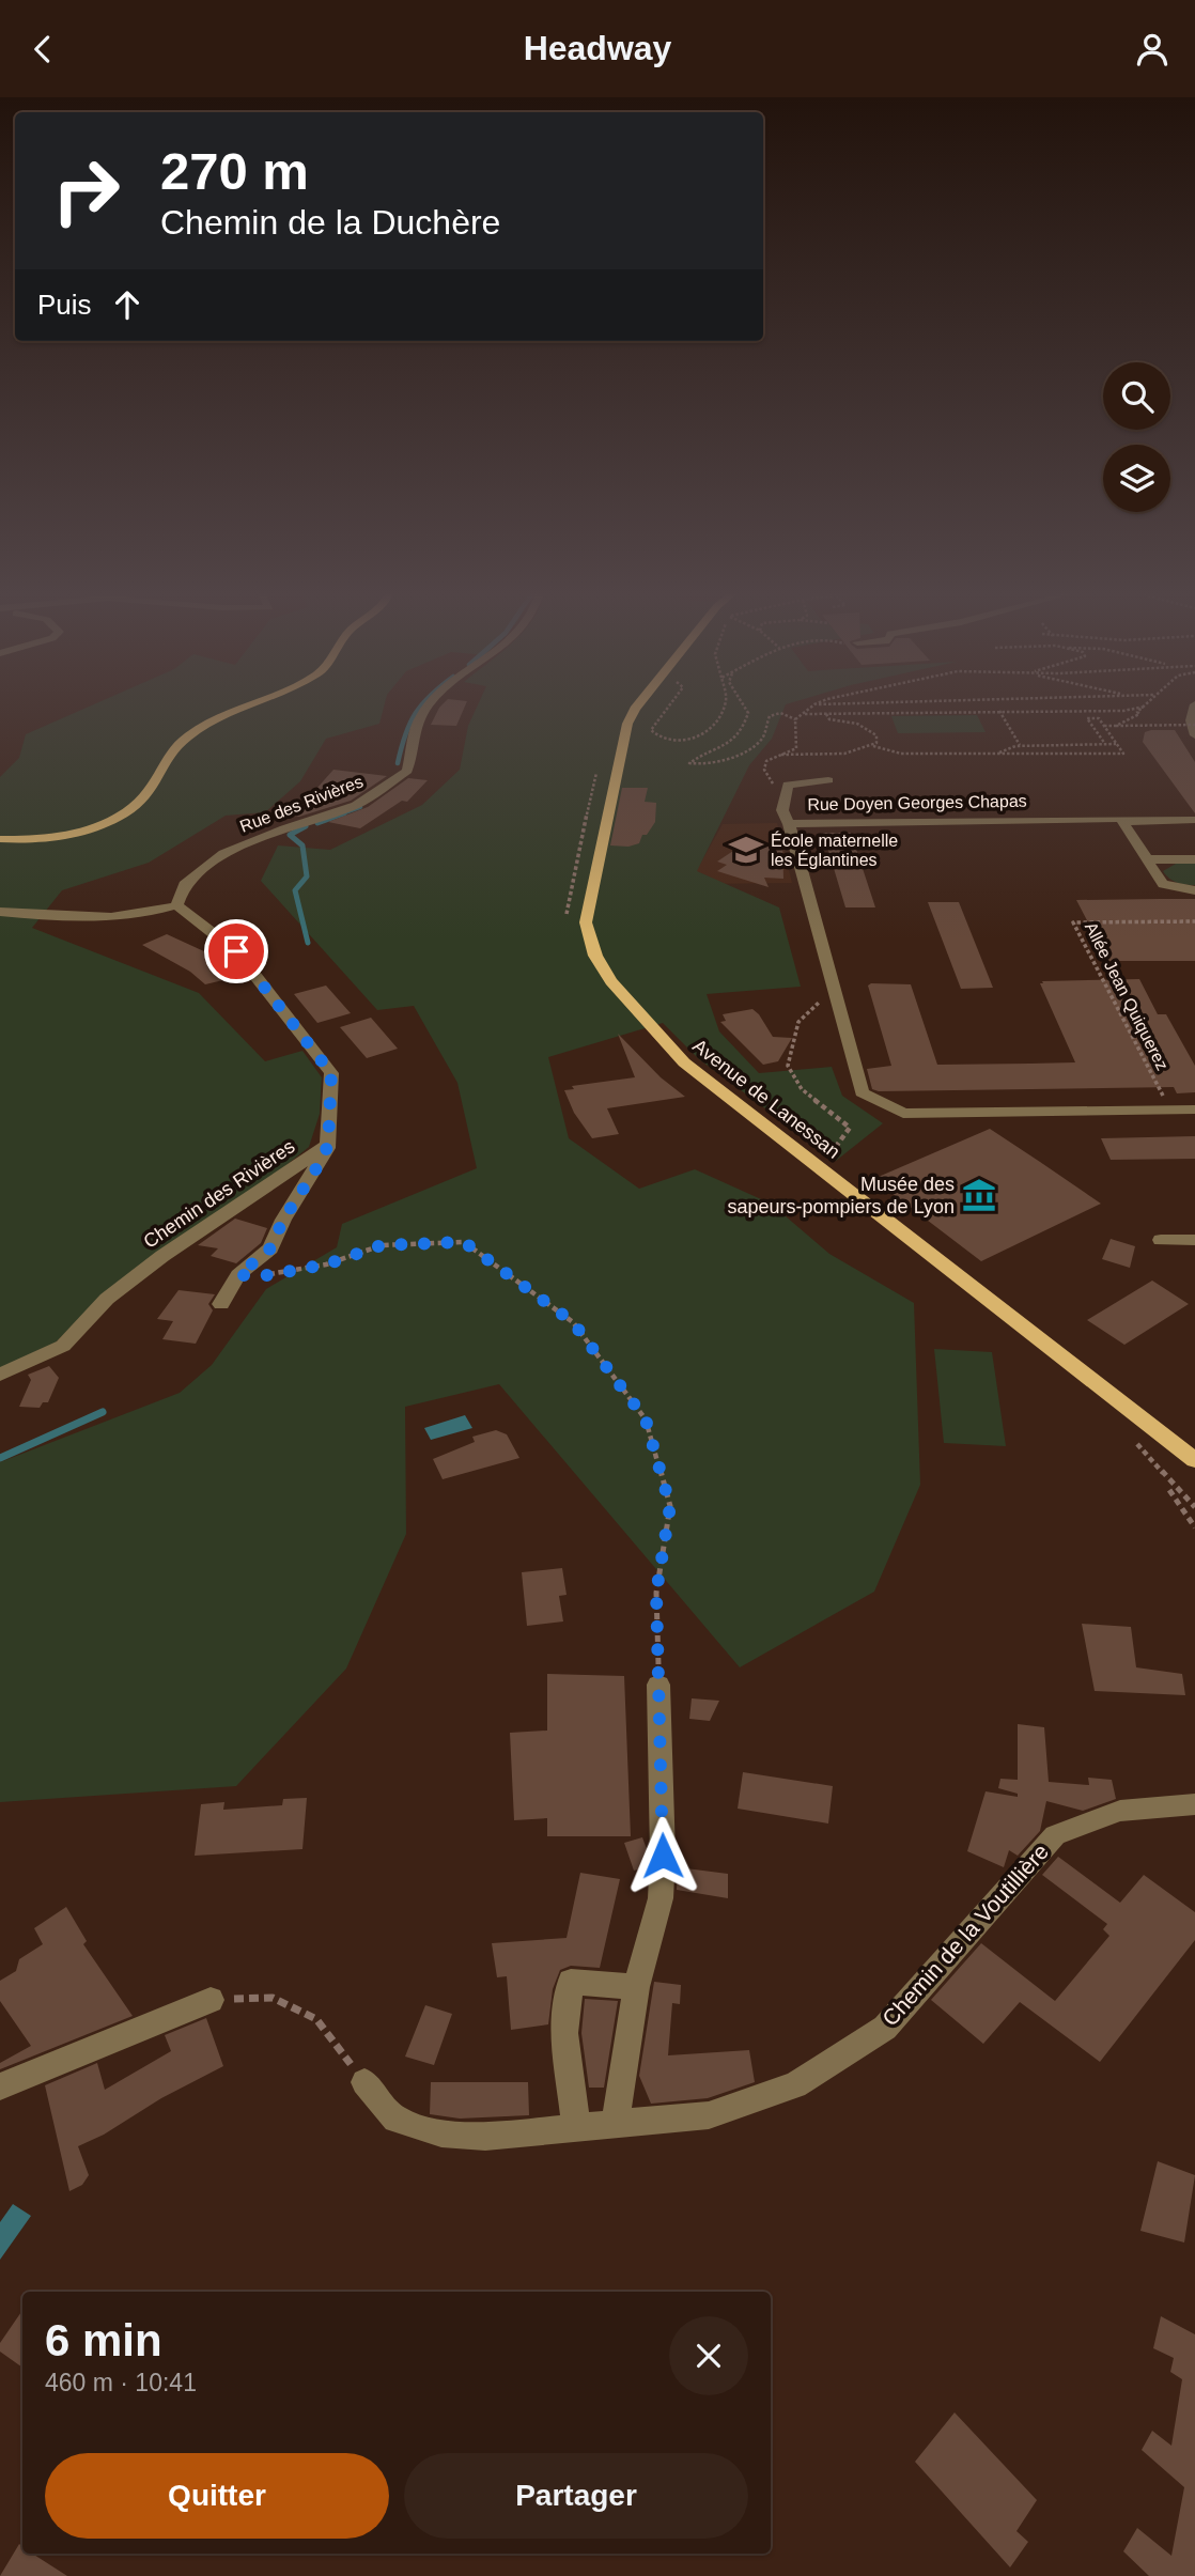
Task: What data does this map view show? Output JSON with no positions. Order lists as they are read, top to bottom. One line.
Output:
{"streets":{"main road":["Avenue de Lanessan"],"street":["Rue Doyen Georges Chapas","Rue des Rivières","Chemin des Rivières","Chemin de la Voutillière"],"path":["Allée Jean Quiquerez"]},"crossings":[["Rue Doyen Georges Chapas","Allée Jean Quiquerez"]],"places":{"school or university":["École maternelle les Églantines"],"museum":["Musée des sapeurs-pompiers de Lyon"]},"page":{"header":"Headway","turn":["270 m","Chemin de la Duchère"],"then":"Puis","heading":["6 min","460 m · 10:41"],"buttons":["Quitter","Partager"]}}
